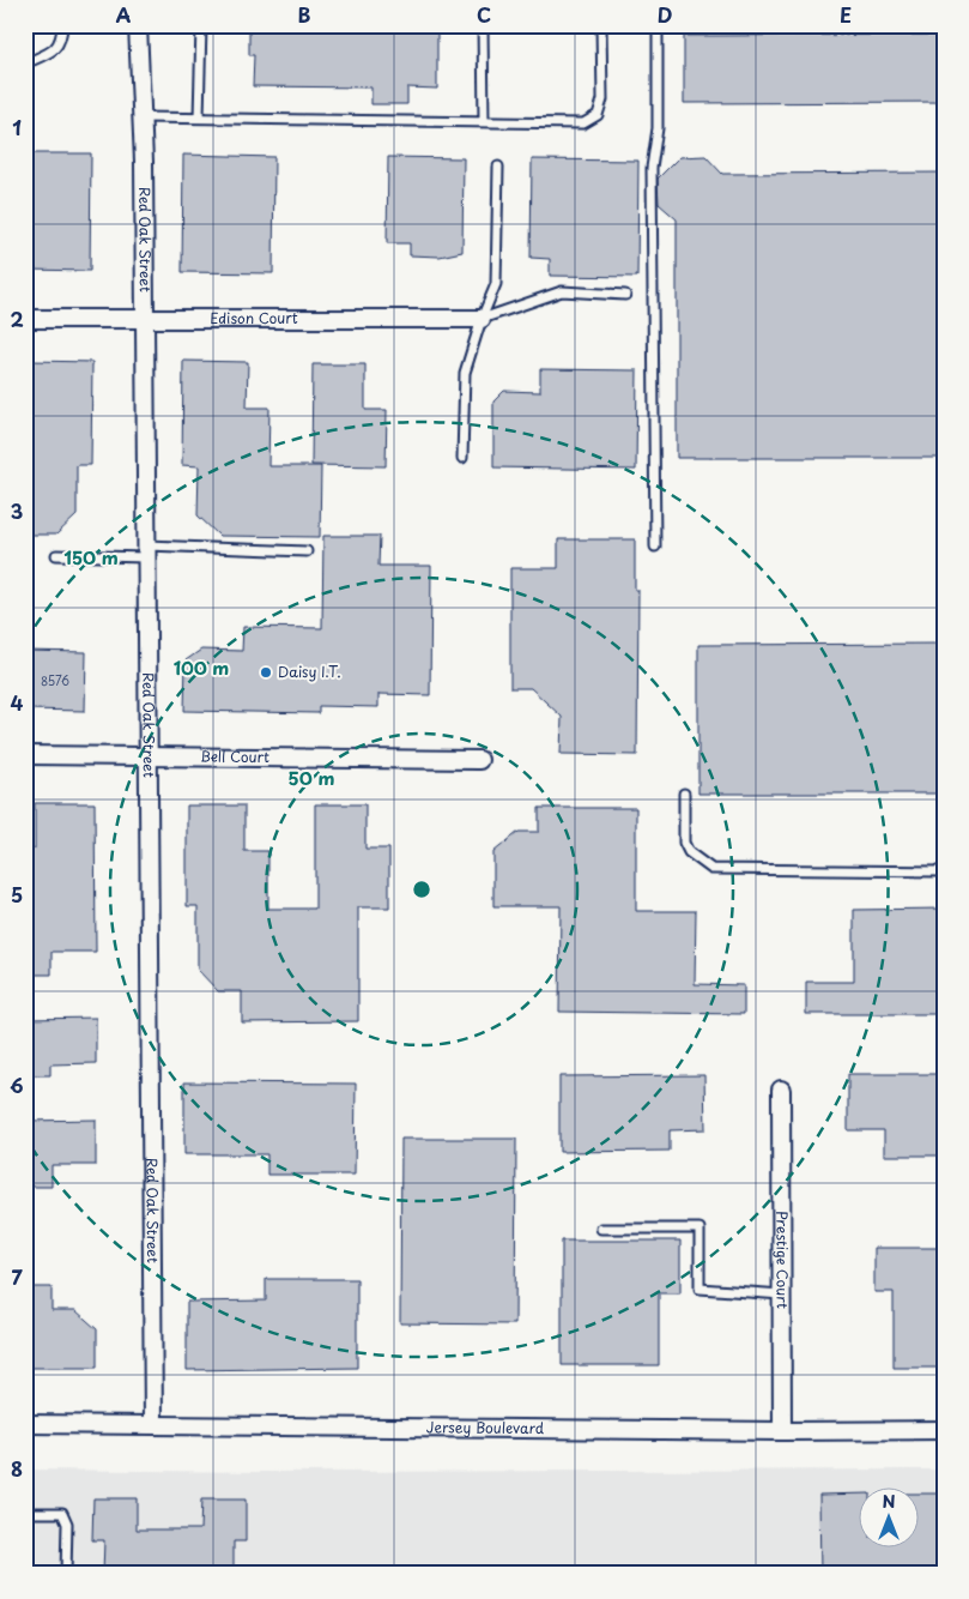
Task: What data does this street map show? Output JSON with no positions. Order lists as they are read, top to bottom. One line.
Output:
{"streets":{"street":["Red Oak Street","Edison Court","Bell Court","Prestige Court","Jersey Boulevard"]},"crossings":[["Red Oak Street","Edison Court"],["Red Oak Street","Bell Court"],["Red Oak Street","Jersey Boulevard"],["Prestige Court","Jersey Boulevard"]],"places":["Daisy I.T."],"house_numbers":["8576"],"north":"top","grid":{"columns":["A","B","C","D","E"],"rows":["1","2","3","4","5","6","7","8"]},"rings":["150 m","100 m","50 m"]}
